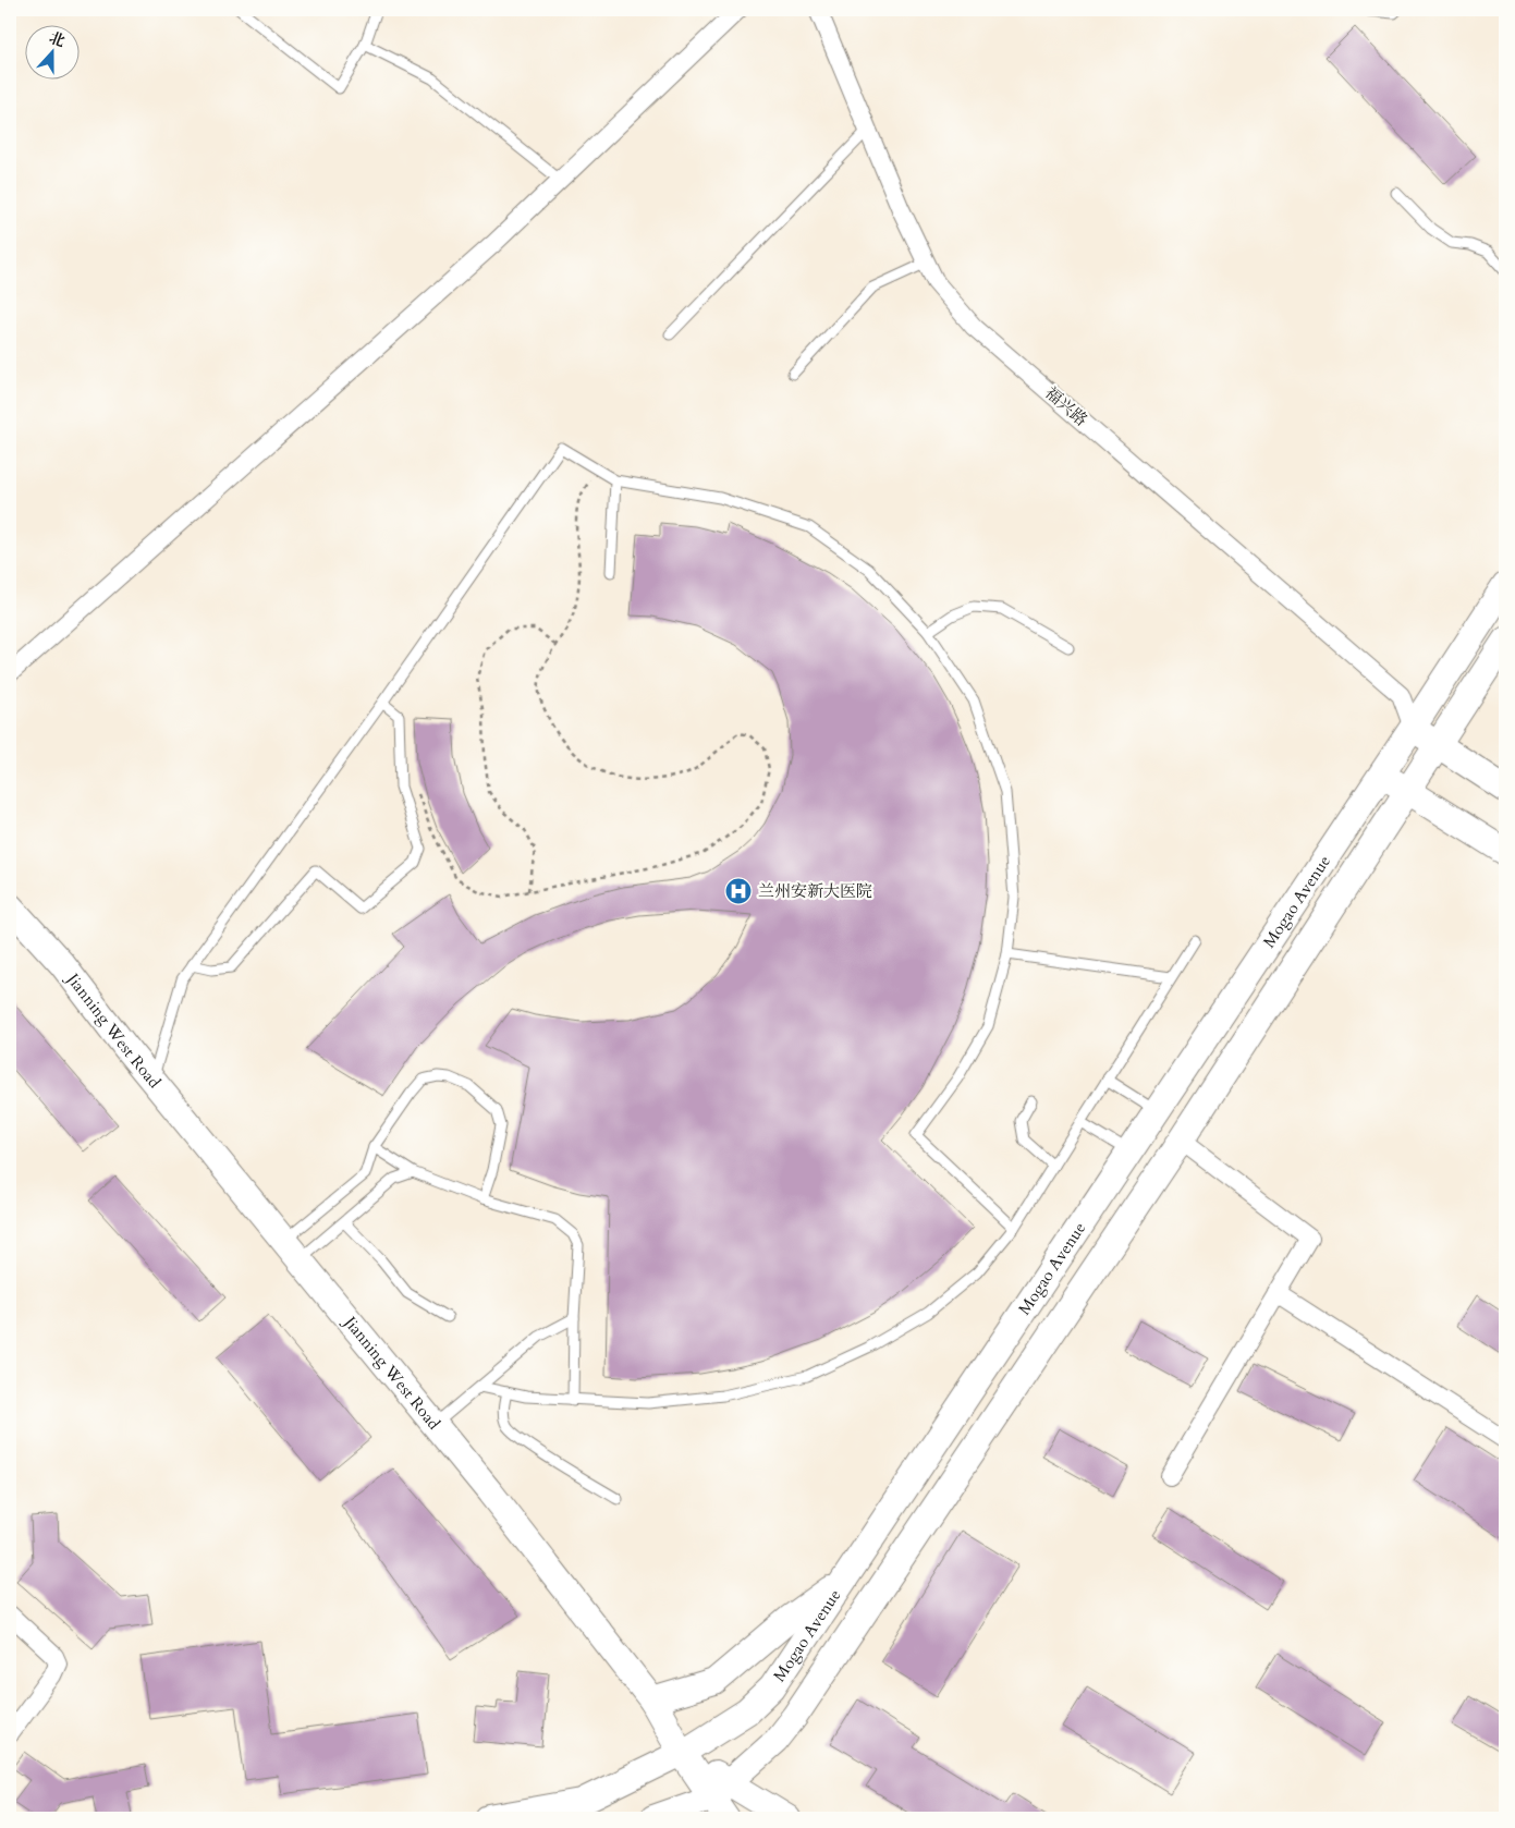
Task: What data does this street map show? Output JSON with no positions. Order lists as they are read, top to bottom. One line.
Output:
{"streets":{"main road":["Mogao Avenue","Jianning West Road"],"street":["福兴路"]},"crossings":[["福兴路","Mogao Avenue"],["Mogao Avenue","Jianning West Road"]],"places":{"hospital":["兰州安新大医院"]},"north":"top"}
